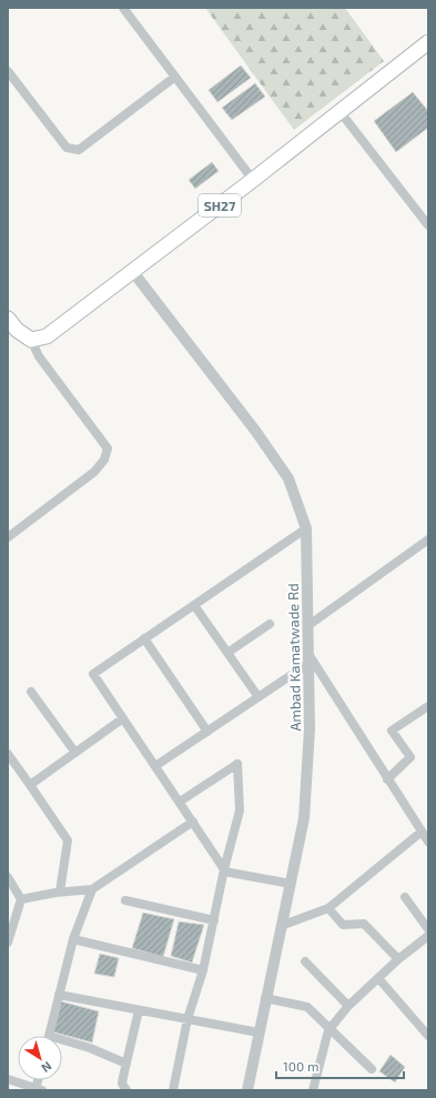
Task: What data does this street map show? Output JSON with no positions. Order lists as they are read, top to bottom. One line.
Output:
{"streets":{"main road":["SH27"],"street":["Ambad Kamatwade Rd"]},"crossings":[["SH27","Ambad Kamatwade Rd"]],"scale_bar":"100 m","north":"bottom right"}
